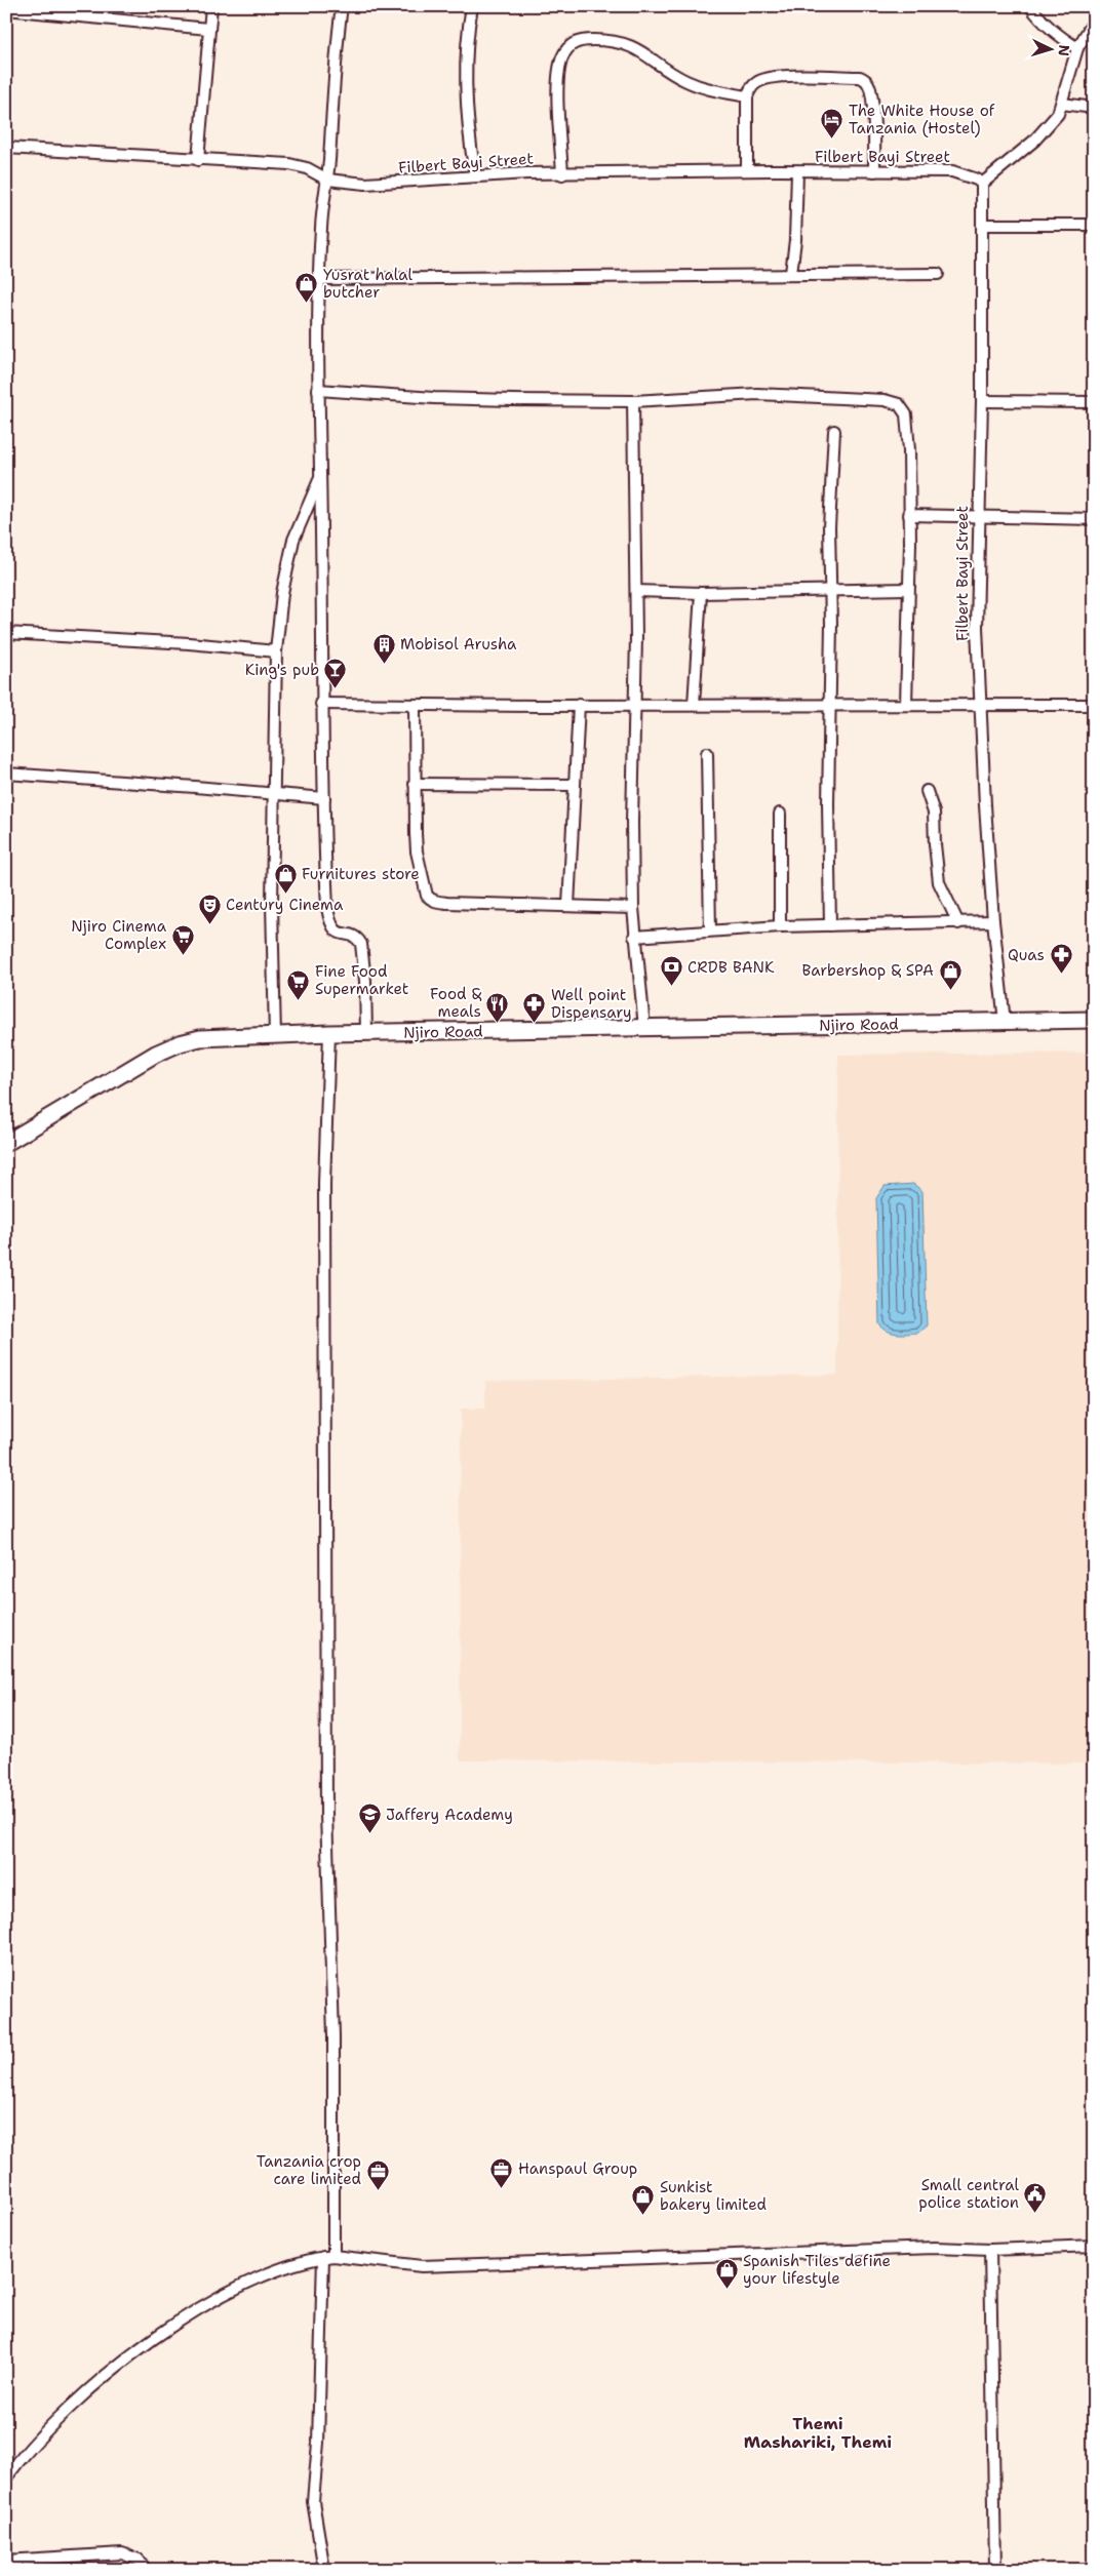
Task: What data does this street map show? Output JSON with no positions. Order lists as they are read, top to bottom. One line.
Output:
{"streets":{"street":["Filbert Bayi Street","Njiro Road"]},"crossings":[["Filbert Bayi Street","Njiro Road"]],"districts":["Themi Mashariki, Themi"],"places":{"hotel":["The White House of Tanzania (Hostel)"],"shop":["Yusrat halal butcher","Furnitures store","Barbershop & SPA","Sunkist bakery limited","Spanish Tiles define your lifestyle"],"building":["Mobisol Arusha"],"bar":["King's pub"],"theatre":["Century Cinema"],"supermarket":["Njiro Cinema Complex","Fine Food Supermarket"],"pharmacy":["Quas","Well point Dispensary"],"bank":["CRDB BANK"],"restaurant":["Food & meals"],"school or university":["Jaffery Academy"],"office":["Hanspaul Group","Tanzania crop care limited"],"public building":["Small central police station"]},"north":"right"}
